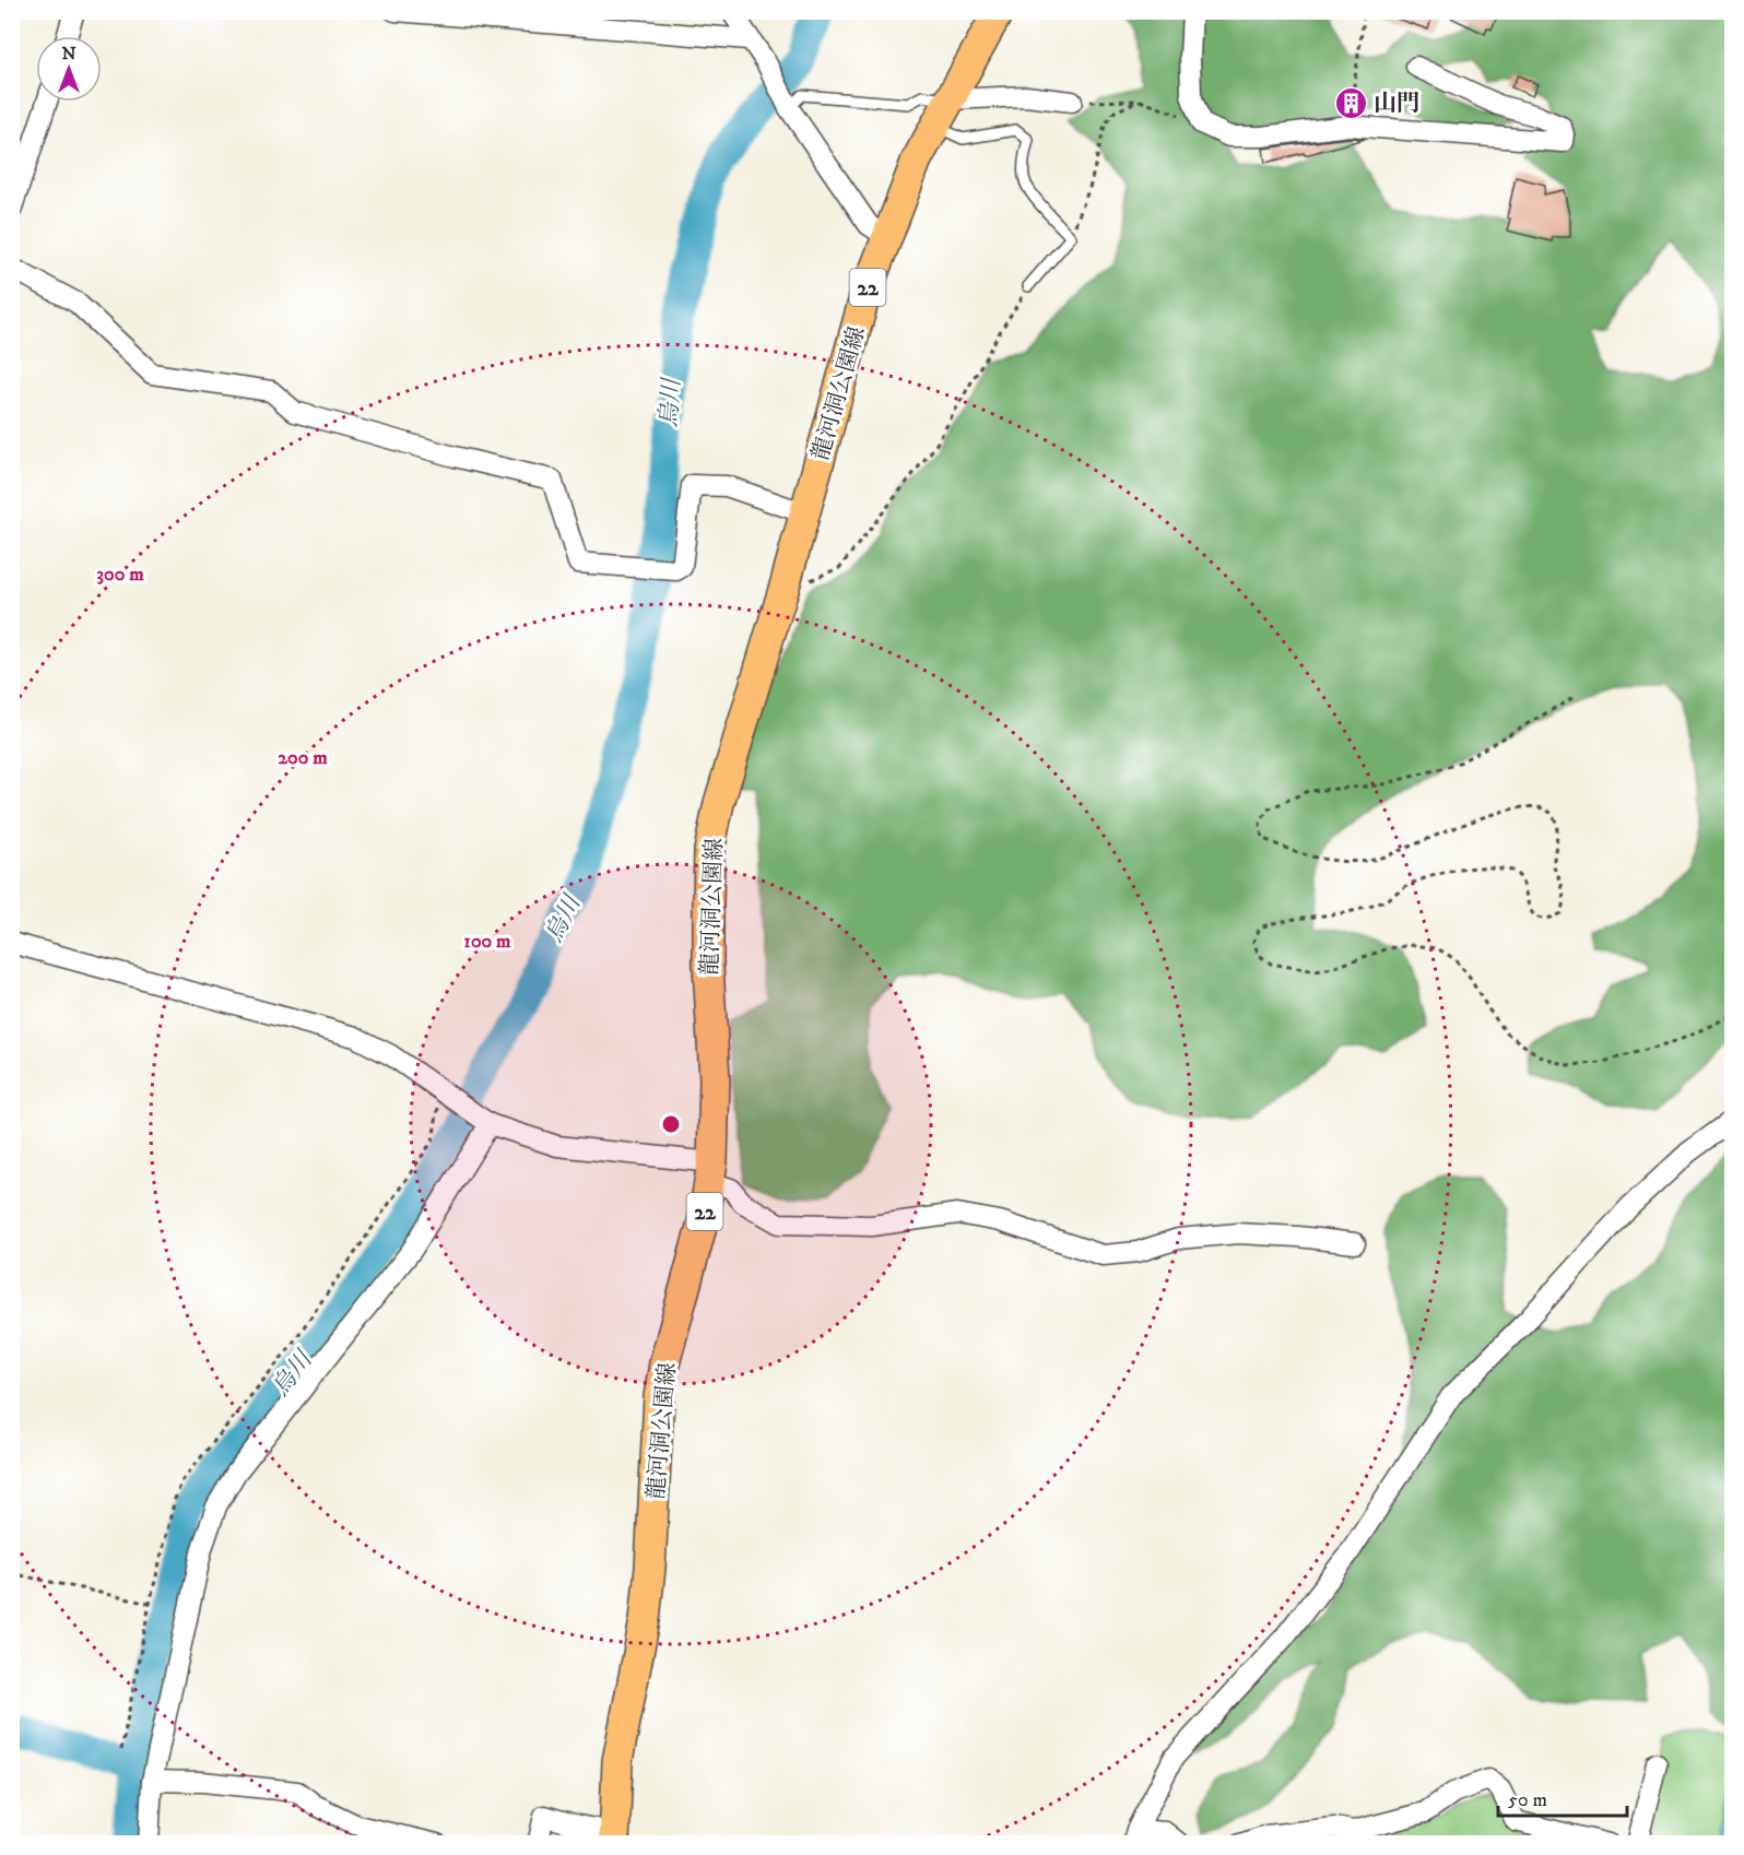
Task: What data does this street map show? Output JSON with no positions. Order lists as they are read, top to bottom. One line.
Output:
{"streets":{"main road":["22","龍河洞公園線"]},"water":["烏川"],"places":{"building":["山門"]},"scale_bar":"50 m","north":"top","rings":["300 m","200 m","100 m"]}
